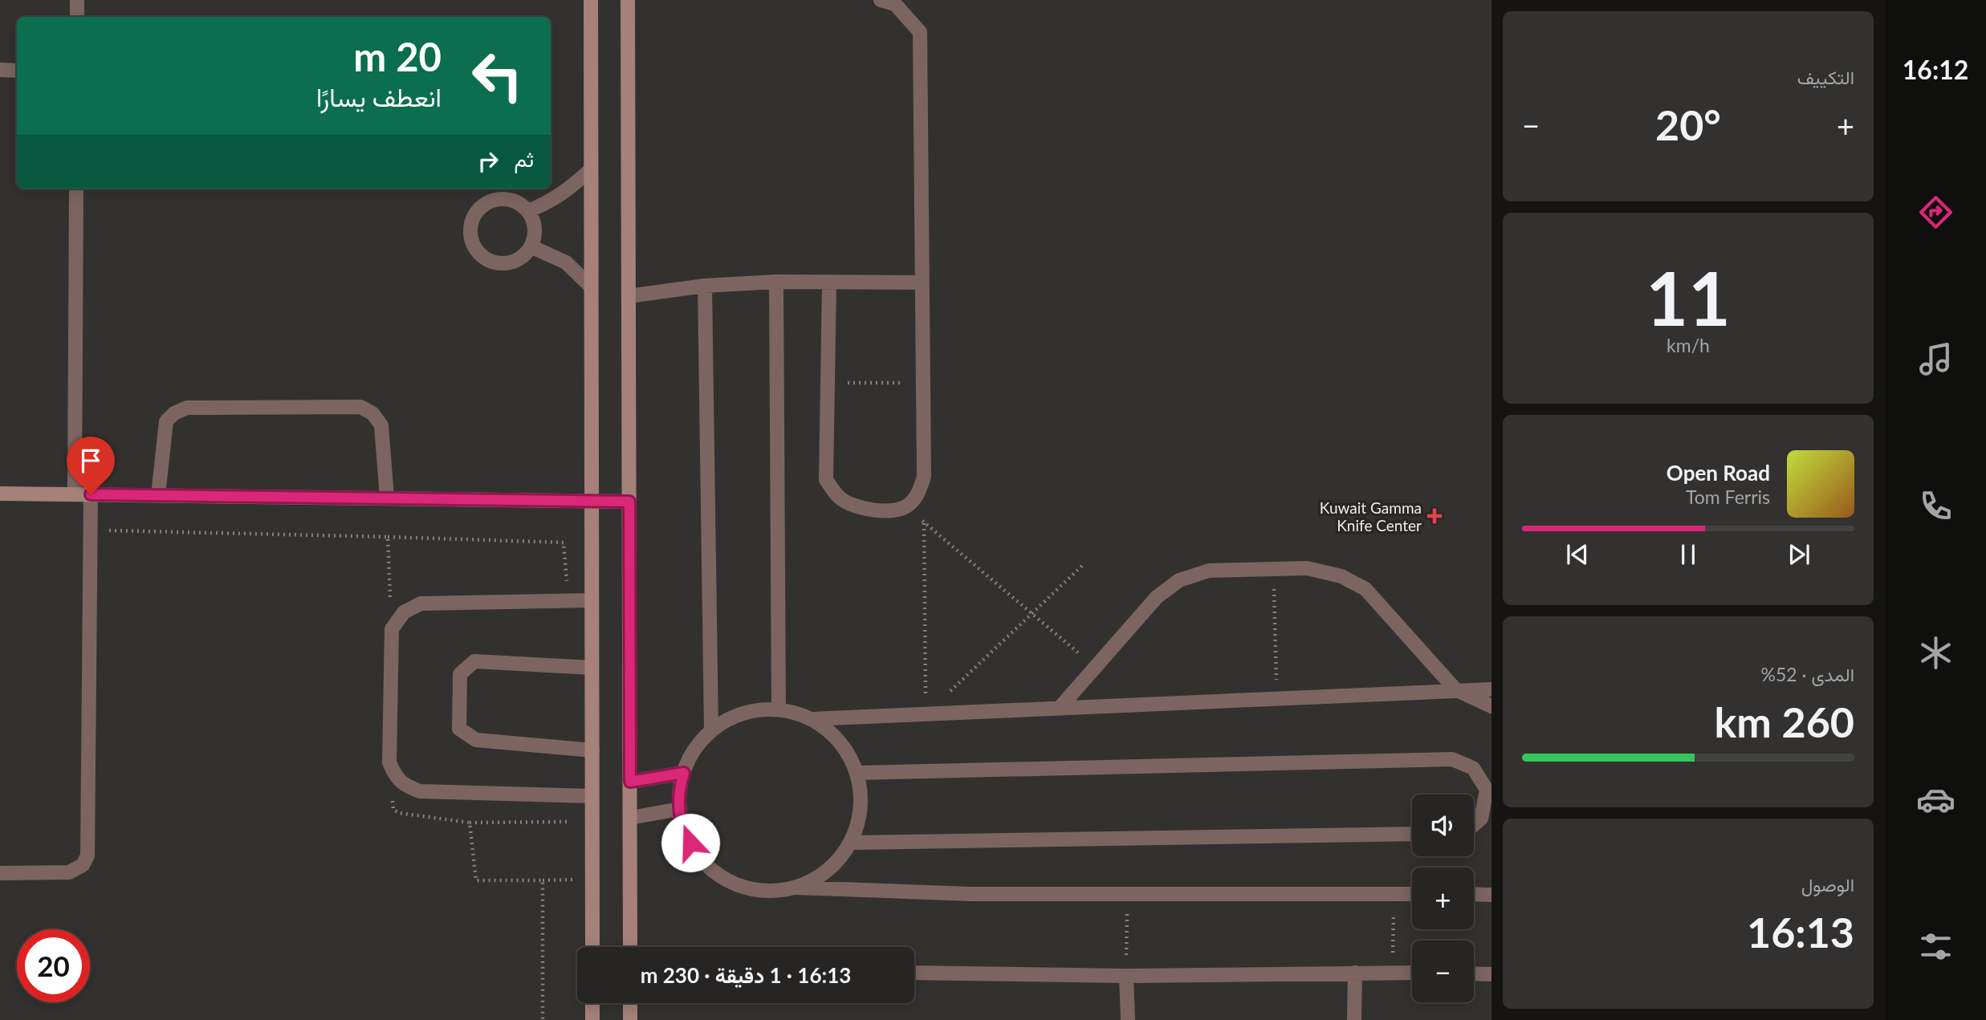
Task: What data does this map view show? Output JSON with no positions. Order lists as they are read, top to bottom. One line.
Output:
{"places":{"health":["Kuwait Gamma Knife Center"]},"page":{"tabs":"16:12","tile":["التكييف",["11","km/h"],["المدى · 52%","260 km"],["الوصول","16:13"]],"turn":["20 m","انعطف يسارًا"],"heat":["−","20°","+"],"then":"ثم","song":["Open Road","Tom Ferris"],"map_buttons":["+","−"],"limit":"20","trip":"16:13 · 1 دقيقة · 230 m"}}
